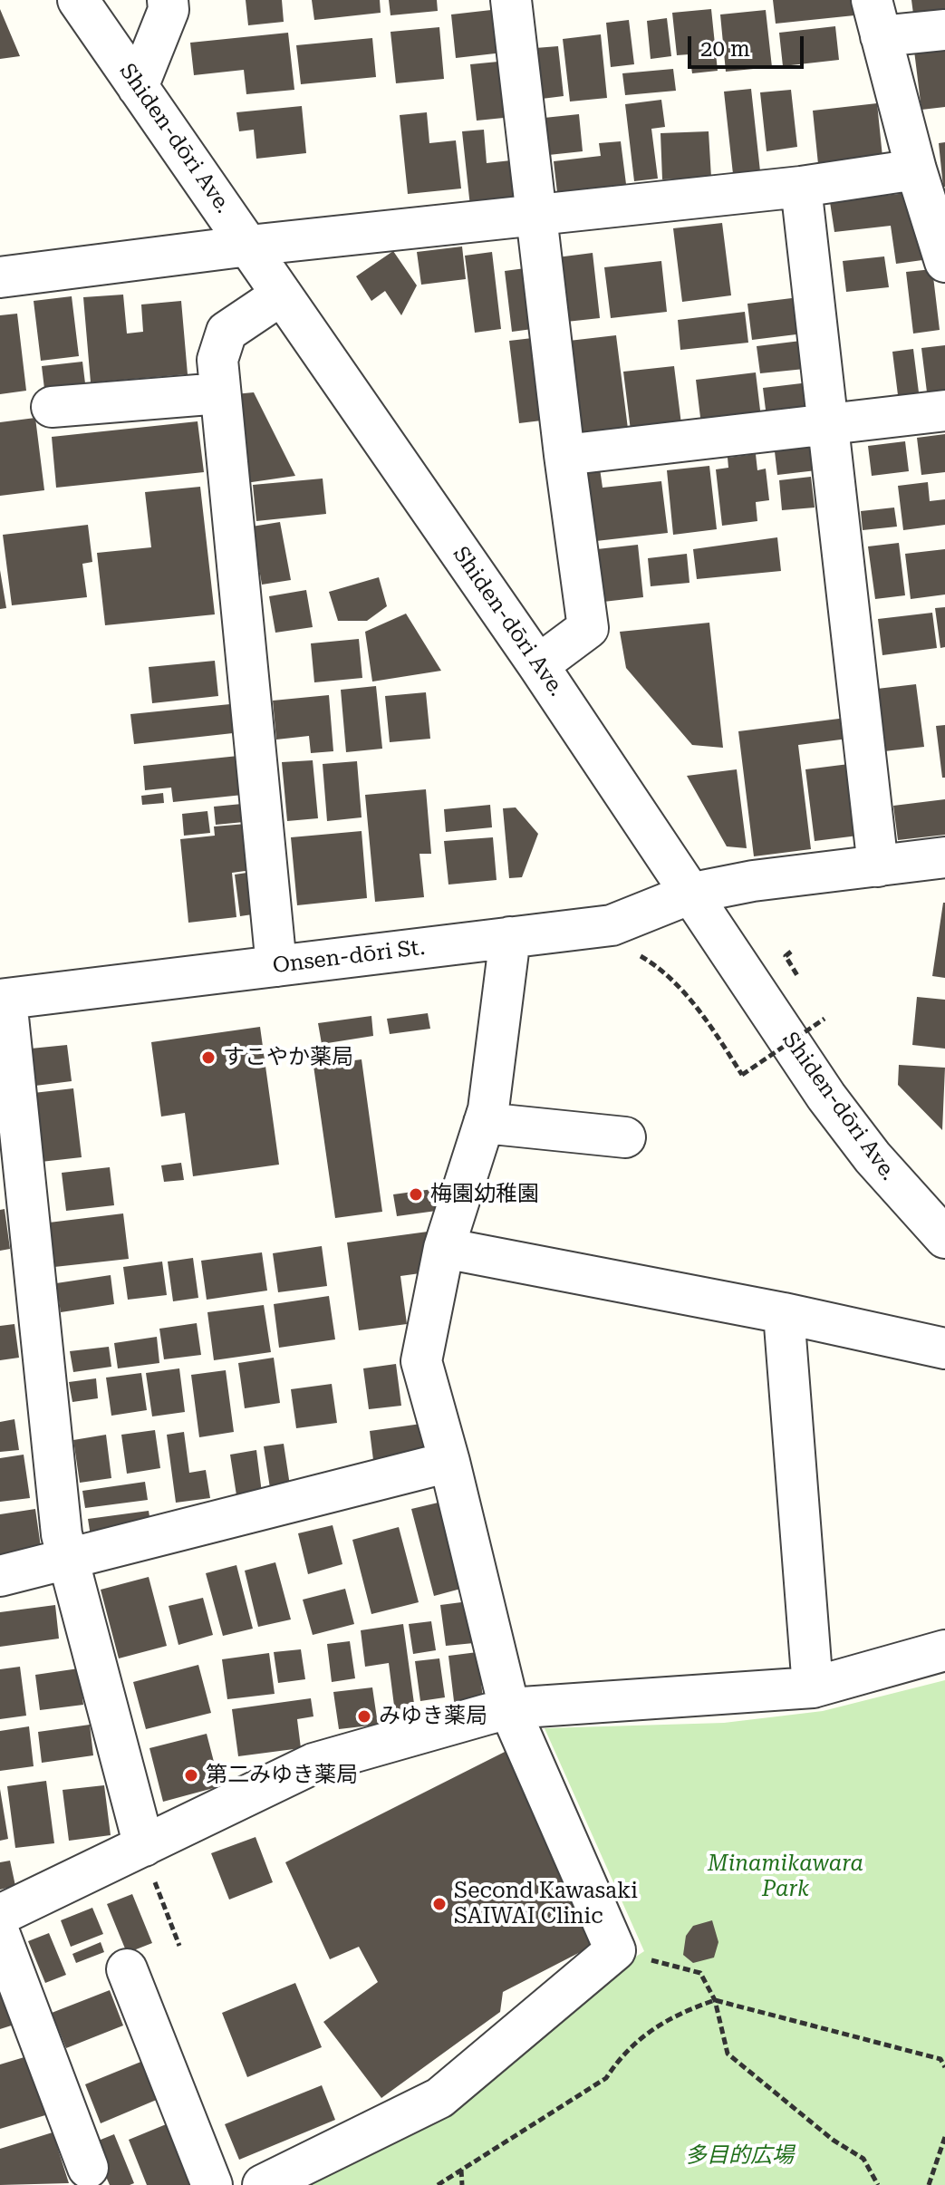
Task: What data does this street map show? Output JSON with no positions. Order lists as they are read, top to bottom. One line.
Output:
{"streets":{"street":["Shiden-dōri Ave.","Onsen-dōri St."]},"crossings":[["Shiden-dōri Ave.","Onsen-dōri St."]],"parks":["Minamikawara Park","多目的広場"],"places":["すこやか薬局","梅園幼稚園","みゆき薬局","第二みゆき薬局","Second Kawasaki SAIWAI Clinic"],"scale_bar":"20 m"}
